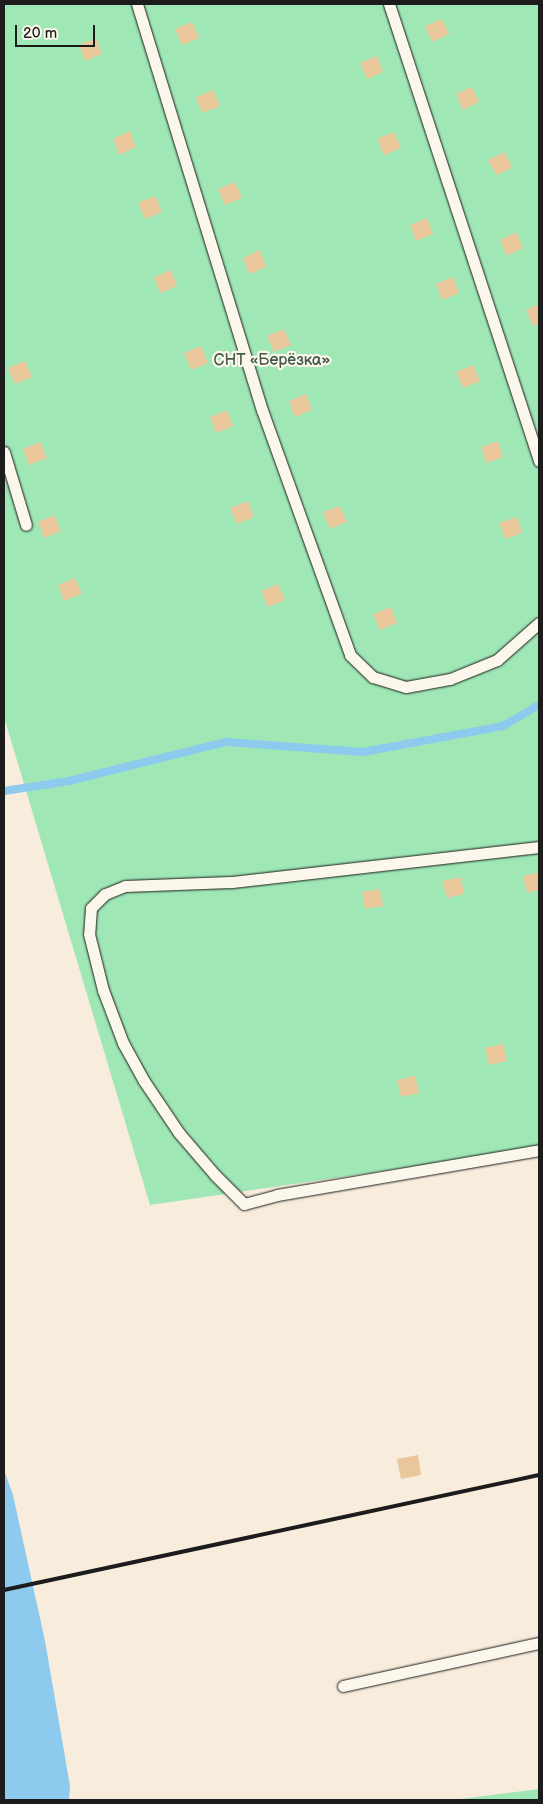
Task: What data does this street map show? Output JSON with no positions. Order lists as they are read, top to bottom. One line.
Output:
{"parks":["СНТ «Берёзка»"],"scale_bar":"20 m"}
